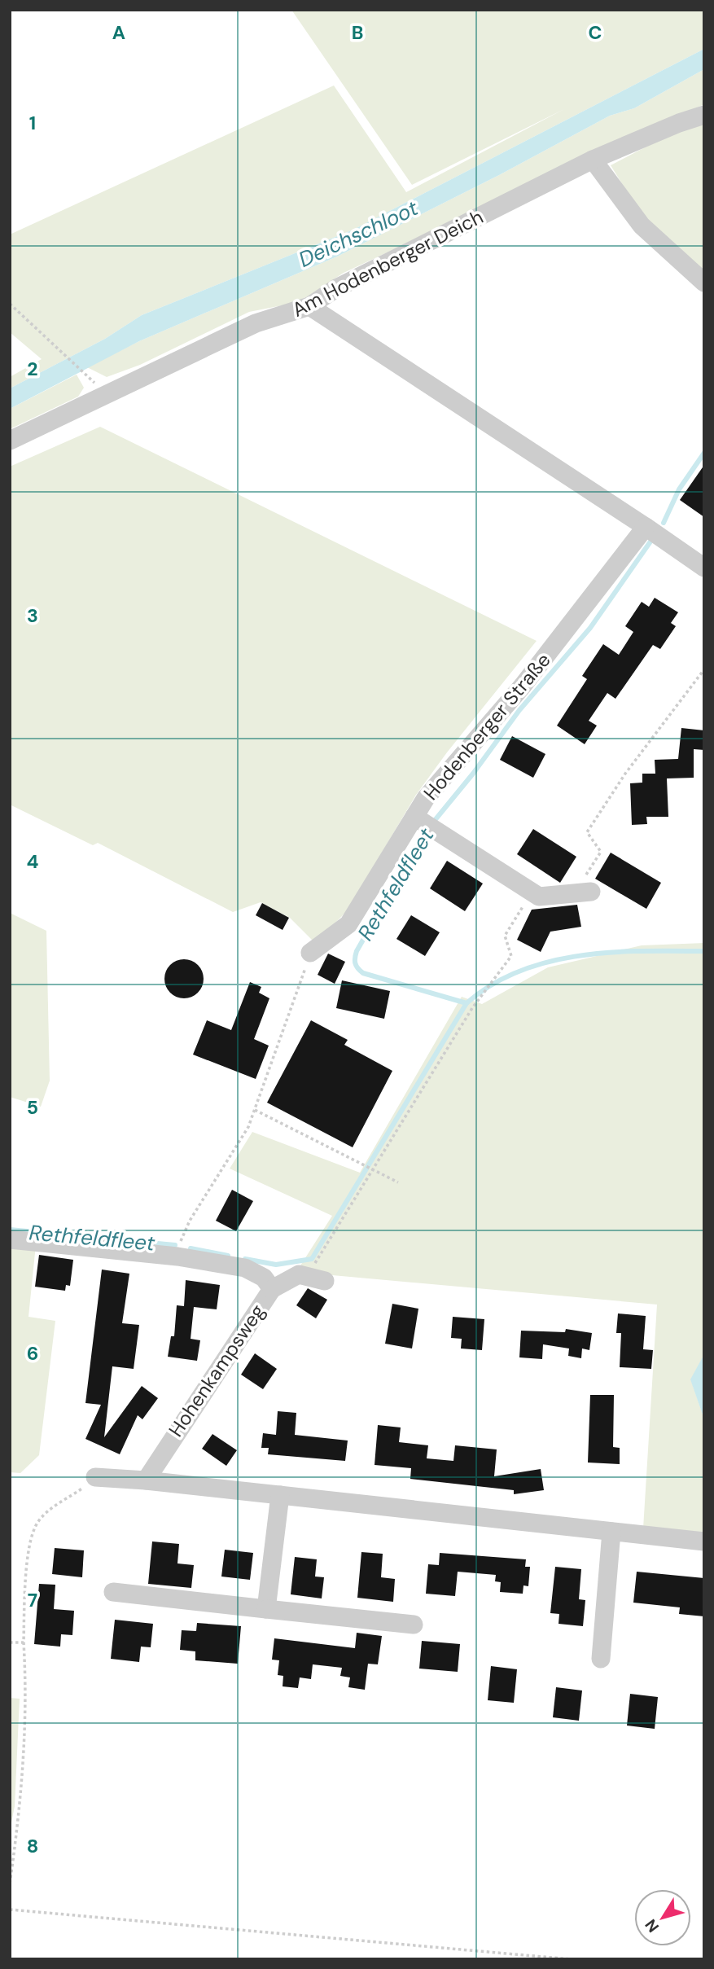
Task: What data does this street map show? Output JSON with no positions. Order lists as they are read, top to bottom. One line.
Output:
{"streets":{"street":["Am Hodenberger Deich","Hodenberger Straße","Hohenkampsweg"]},"water":["Deichschloot","Rethfeldfleet"],"north":"bottom left","grid":{"columns":["A","B","C"],"rows":["1","2","3","4","5","6","7","8"]}}
